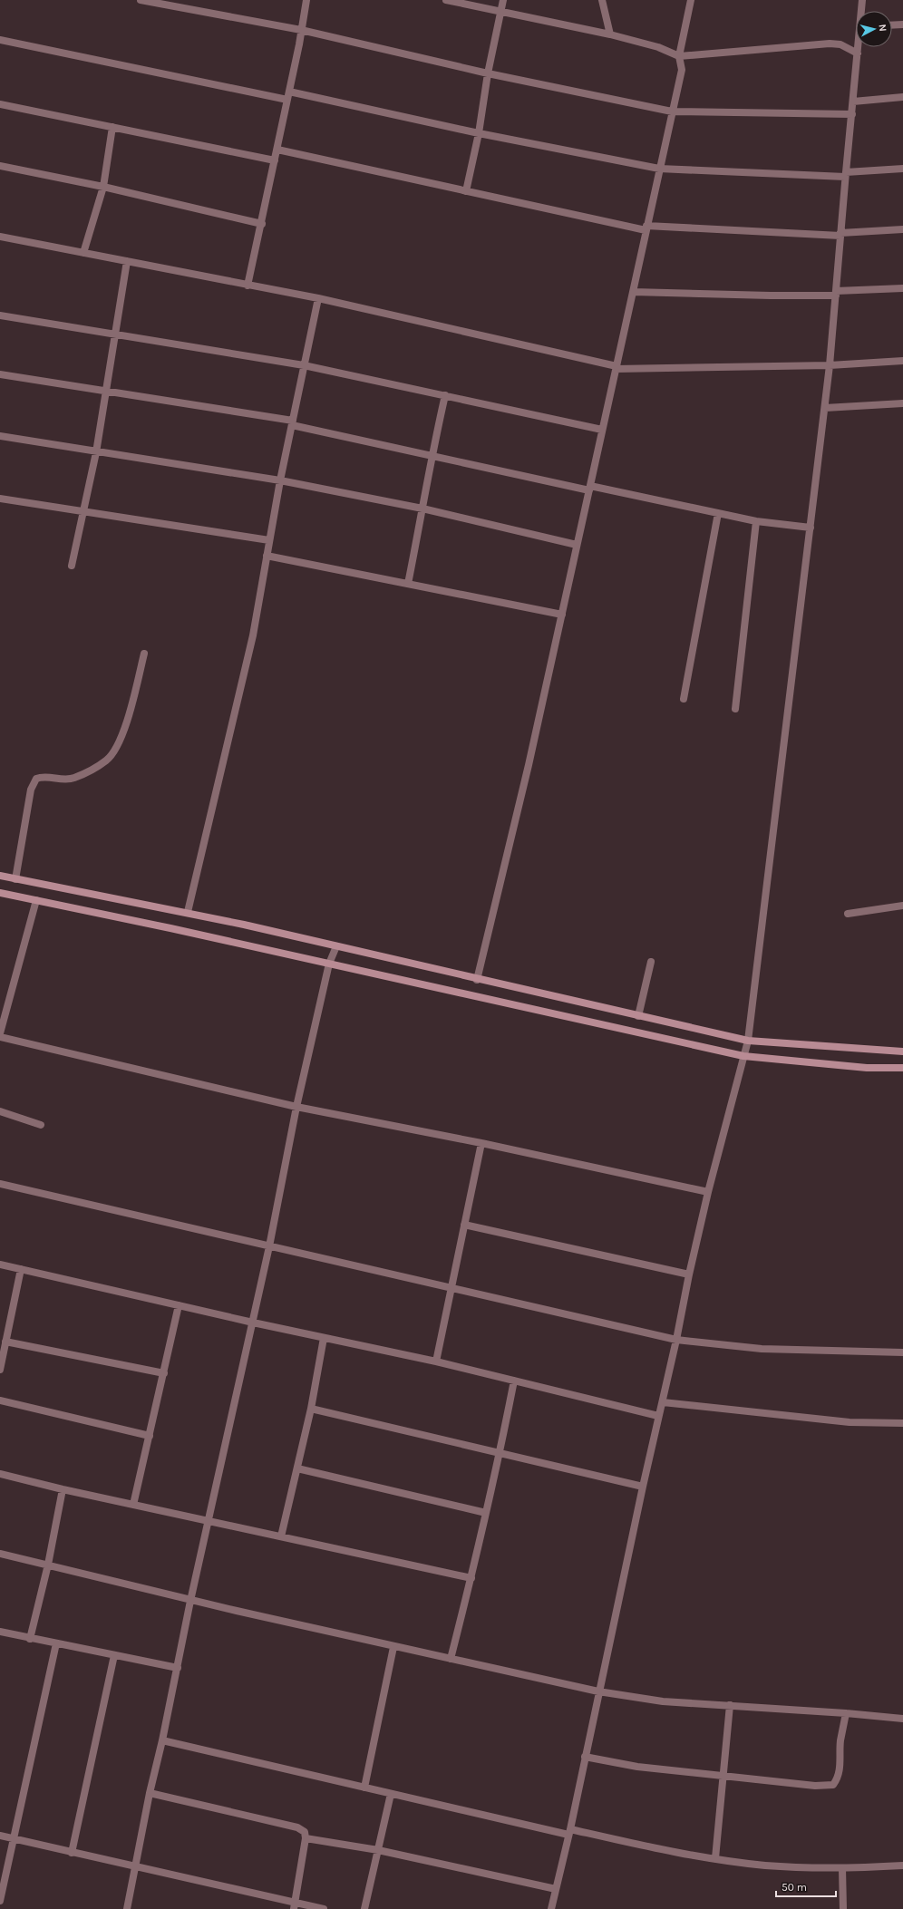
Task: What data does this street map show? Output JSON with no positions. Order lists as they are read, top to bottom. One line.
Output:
{"scale_bar":"50 m","north":"right"}
